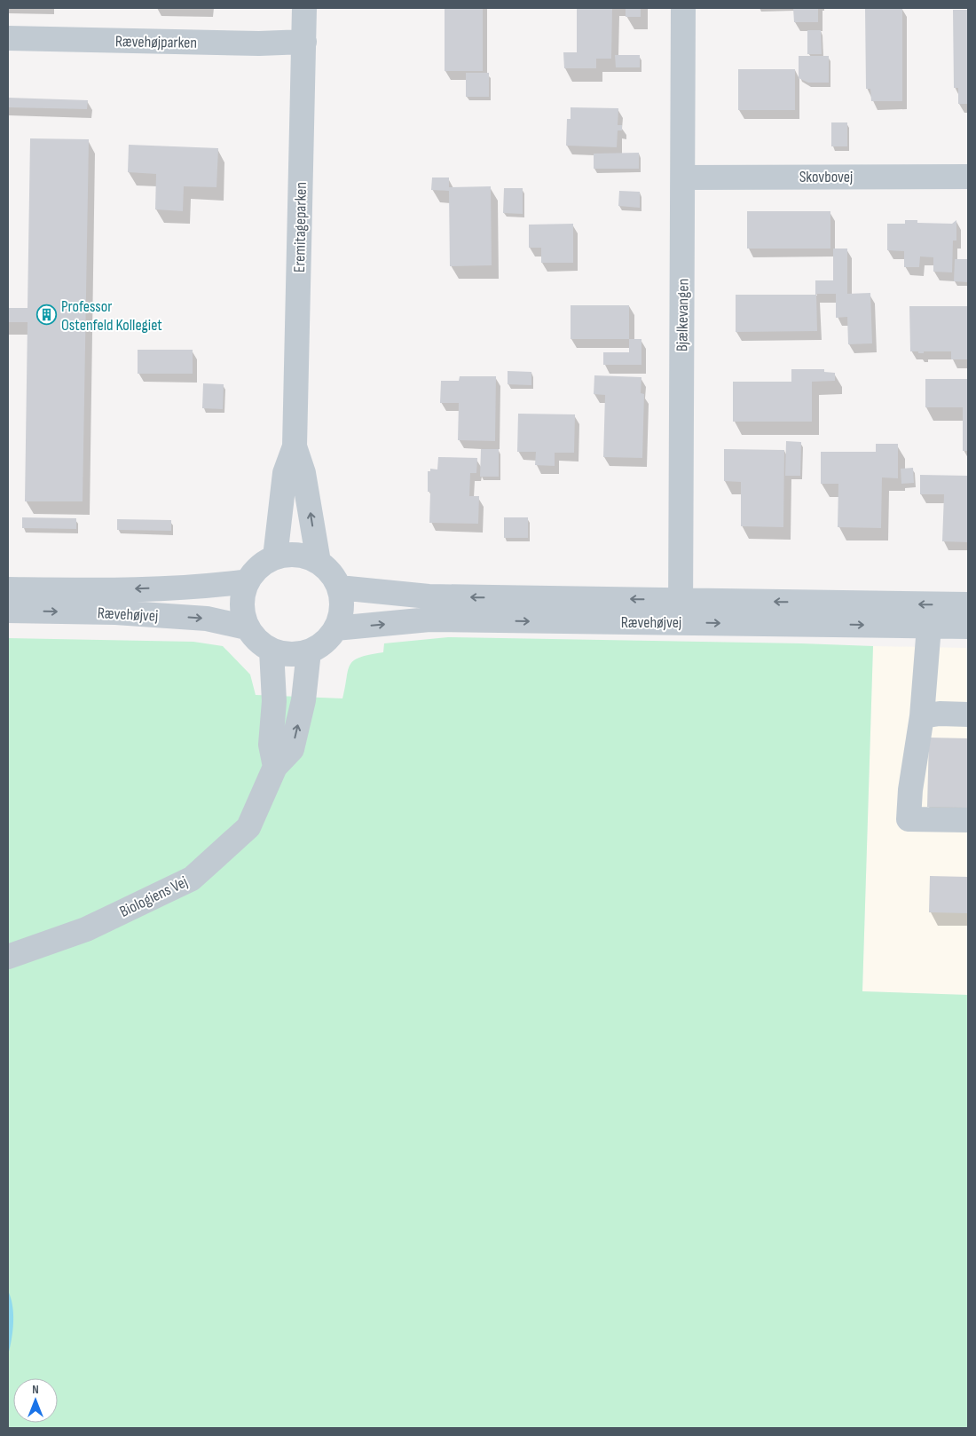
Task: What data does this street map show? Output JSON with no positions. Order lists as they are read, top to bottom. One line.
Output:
{"streets":{"street":["Rævehøjparken","Skovbovej","Eremitageparken","Bjælkevangen","Rævehøjvej","Biologiens Vej"]},"crossings":[["Rævehøjparken","Eremitageparken"],["Skovbovej","Bjælkevangen"],["Eremitageparken","Rævehøjvej"],["Eremitageparken","Biologiens Vej"],["Bjælkevangen","Rævehøjvej"],["Rævehøjvej","Biologiens Vej"]],"places":{"building":["Professor Ostenfeld Kollegiet"]},"north":"top"}
